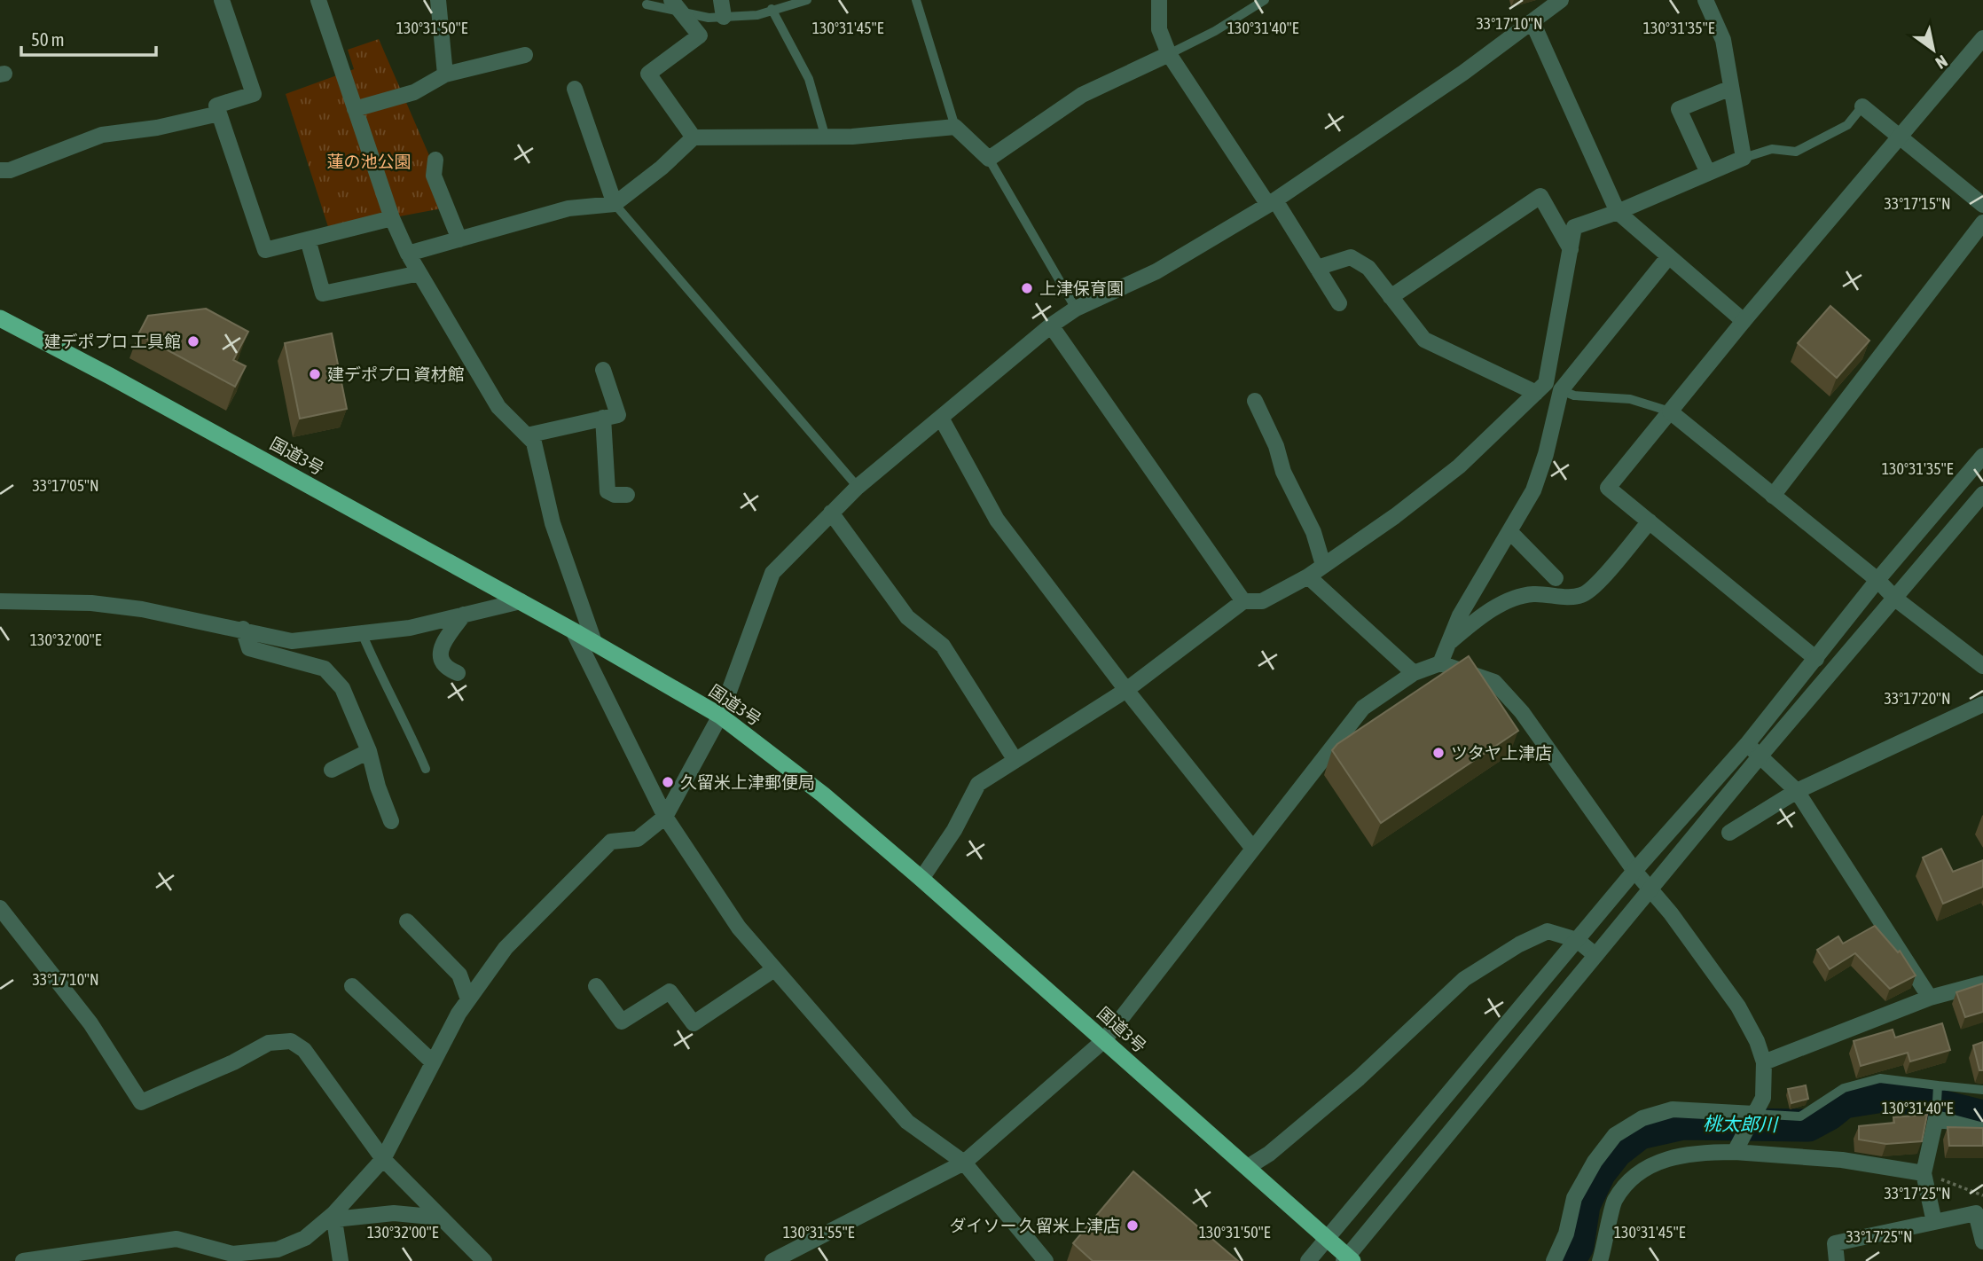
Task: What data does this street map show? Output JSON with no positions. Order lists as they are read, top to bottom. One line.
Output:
{"streets":{"highway":["国道3号"]},"water":["桃太郎川"],"parks":["蓮の池公園"],"places":["上津保育園","建デポプロ 工具館","建デポプロ 資材館","ツタヤ上津店","久留米上津郵便局","ダイソー 久留米上津店"],"scale_bar":"50 m","north":"bottom right","coordinates":["33°17'10\"N","130°31'50\"E","130°31'45\"E","130°31'40\"E","130°31'35\"E","33°17'15\"N","33°17'05\"N","130°32'00\"E","33°17'20\"N","33°17'25\"N","130°31'55\"E"]}
